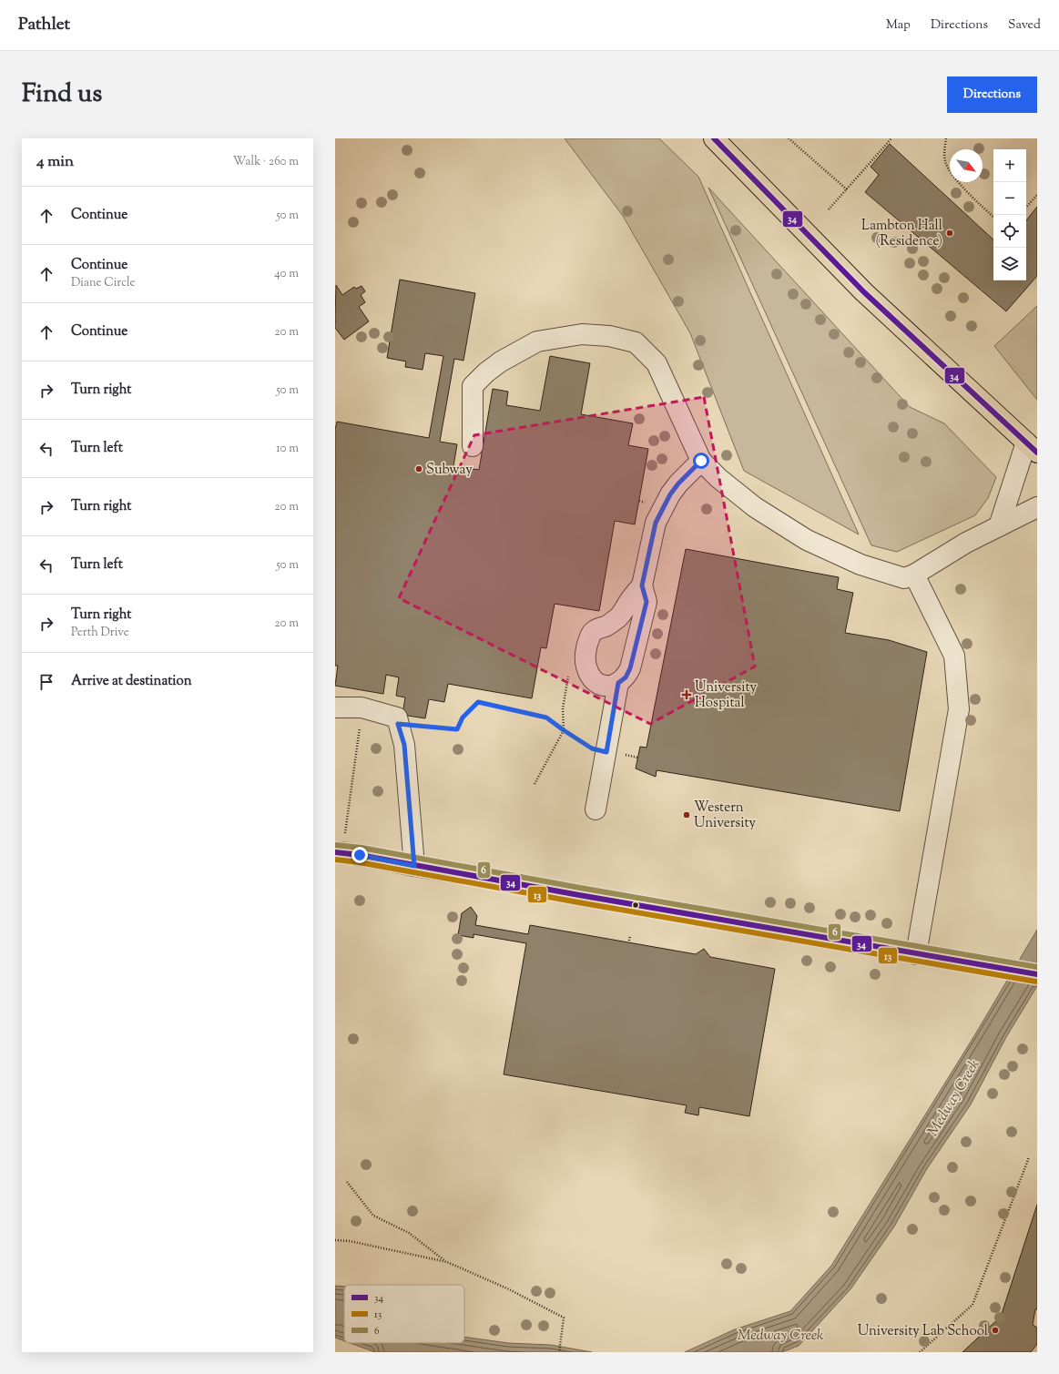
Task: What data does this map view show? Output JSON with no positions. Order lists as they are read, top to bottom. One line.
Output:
{"water":["Medway Creek"],"places":{"other":["Lambton Hall (Residence)","Subway","Western University","University Lab School"],"health":["University Hospital"]},"lines":["transit line 34","transit line 6","transit line 13"],"legend":["34","13","6"],"north":"bottom right","page":{"header":"Pathlet","nav":["Map","Directions","Saved"],"title":"Find us","buttons":"Directions","heading":["4 min","Walk · 260 m"],"map_buttons":["+","−"],"list":[["Continue","50 m"],["Continue","Diane Circle","40 m"],["Continue","20 m"],["Turn right","50 m"],["Turn left","10 m"],["Turn right","20 m"],["Turn left","50 m"],["Turn right","Perth Drive","20 m"],"Arrive at destination"]}}
